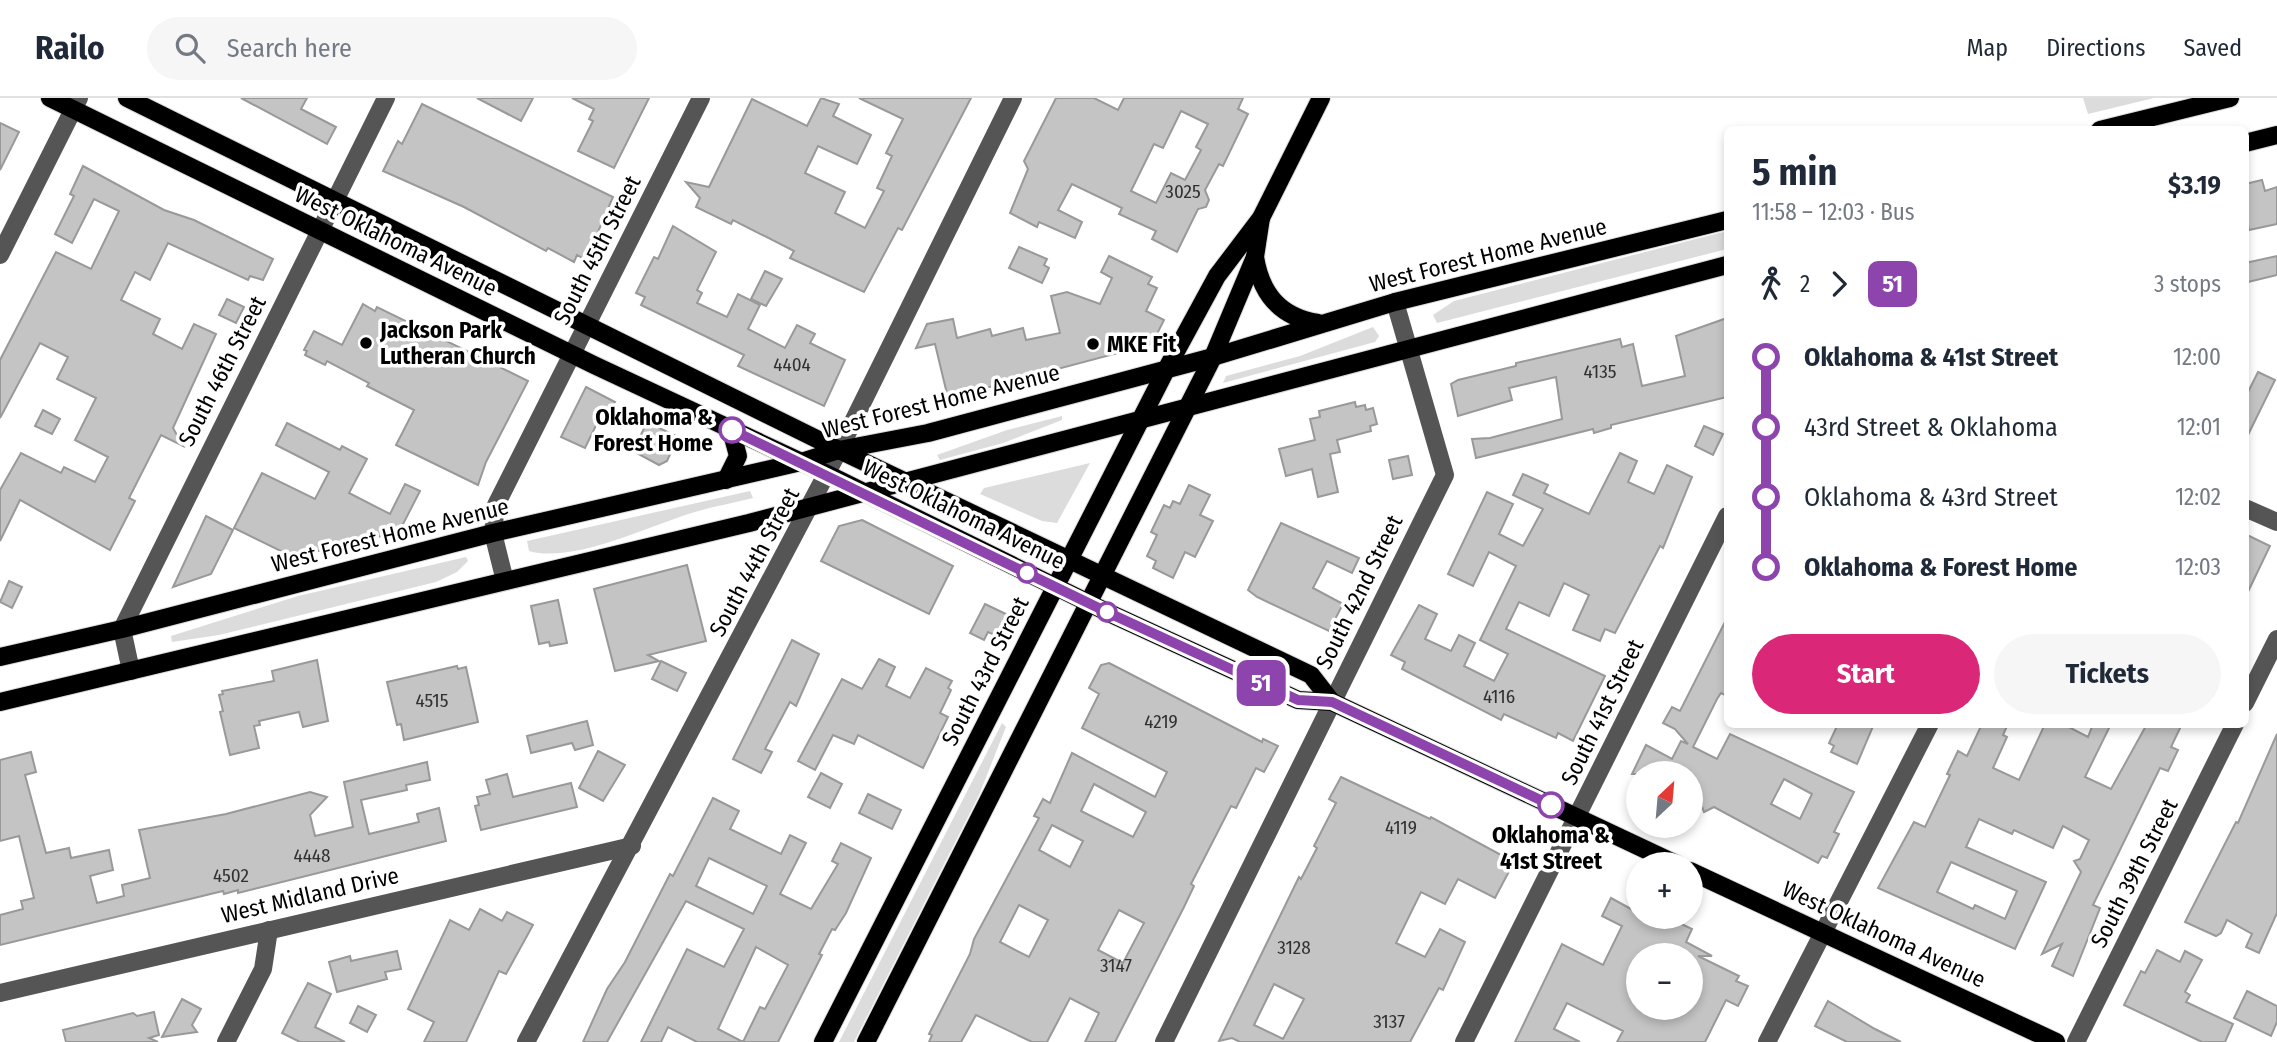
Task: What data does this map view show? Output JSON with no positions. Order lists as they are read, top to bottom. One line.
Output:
{"streets":{"main road":["West Oklahoma Avenue","West Forest Home Avenue","South 43rd Street"],"street":["South 45th Street","South 46th Street","South 44th Street","South 42nd Street","South 41st Street","South 39th Street","West Midland Drive"]},"crossings":[["West Oklahoma Avenue","South 45th Street"],["West Oklahoma Avenue","West Forest Home Avenue"],["West Oklahoma Avenue","South 46th Street"],["West Oklahoma Avenue","South 44th Street"],["West Oklahoma Avenue","South 42nd Street"],["West Oklahoma Avenue","South 43rd Street"],["West Oklahoma Avenue","South 41st Street"],["South 45th Street","West Forest Home Avenue"],["West Forest Home Avenue","South 46th Street"],["West Forest Home Avenue","South 44th Street"],["West Forest Home Avenue","South 42nd Street"],["West Forest Home Avenue","South 43rd Street"],["South 44th Street","West Midland Drive"]],"places":["Jackson Park Lutheran Church","MKE Fit","Oklahoma & Forest Home","Oklahoma & 41st Street"],"lines":["bus line 51"],"house_numbers":["3025","4404","4135","4116","4515","4219","4119","4448","4502","3128","3147","3137"],"north":"top right","page":{"header":"Railo","search":"Search here","nav":["Map","Directions","Saved"],"on_map":"51","heading":["5 min","11:58 – 12:03 · Bus","$3.19"],"legs":["2","51","3 stops"],"list":[{"name":"Oklahoma & 41st Street","value":"12:00"},{"name":"43rd Street & Oklahoma","value":"12:01"},{"name":"Oklahoma & 43rd Street","value":"12:02"},{"name":"Oklahoma & Forest Home","value":"12:03"}],"buttons":["Start","Tickets"],"map_buttons":["+","−"]}}
